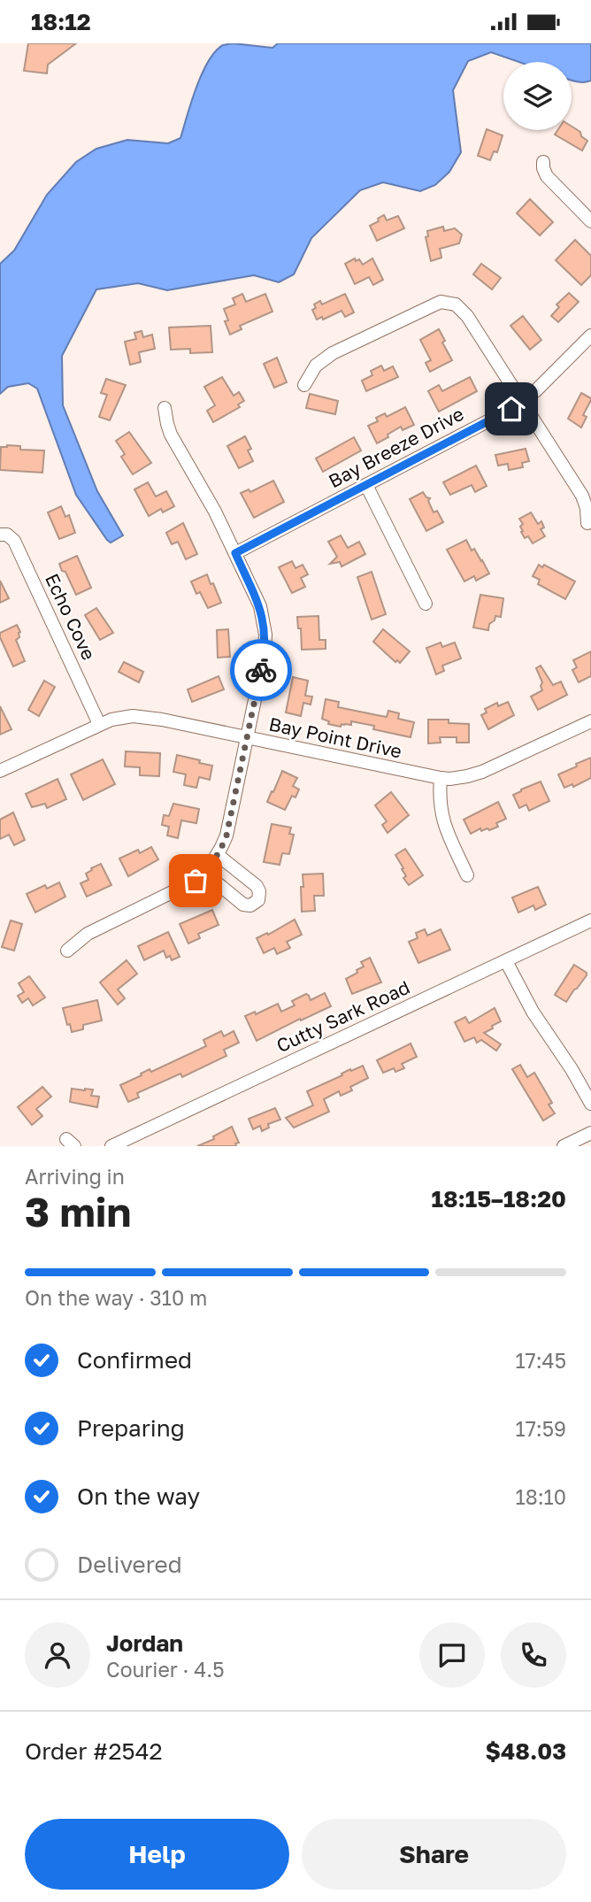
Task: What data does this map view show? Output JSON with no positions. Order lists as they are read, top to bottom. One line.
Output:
{"streets":{"street":["Bay Breeze Drive","Echo Cove","Bay Point Drive","Cutty Sark Road"]},"crossings":[["Echo Cove","Bay Point Drive"]],"page":{"status":"18:12","heading":["3 min","Arriving in","18:15–18:20"],"panel":["Jordan","Courier · 4.5","Order #2542","$48.03"],"bar":"On the way · 310 m","list":[["Confirmed","17:45"],["Preparing","17:59"],["On the way","18:10"],"Delivered"],"buttons":["Help","Share"]}}
